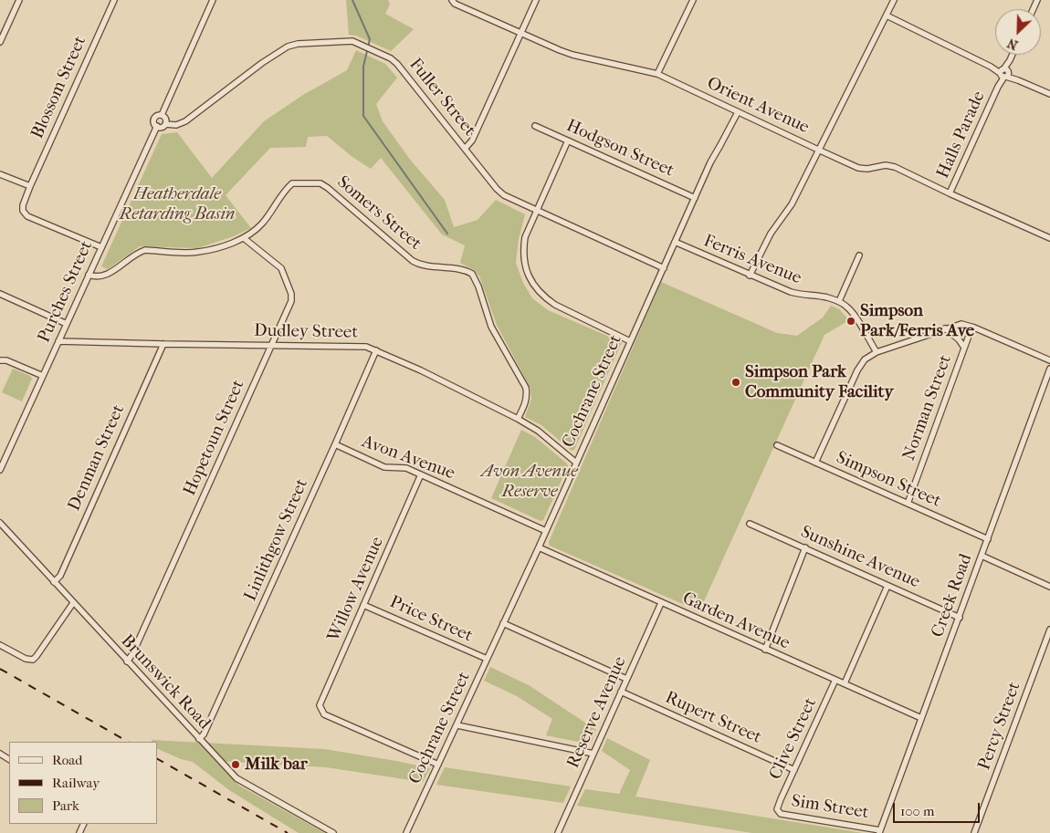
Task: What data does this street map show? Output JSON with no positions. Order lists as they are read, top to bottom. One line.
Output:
{"streets":{"street":["Blossom Street","Fuller Street","Orient Avenue","Halls Parade","Hodgson Street","Somers Street","Ferris Avenue","Purches Street","Dudley Street","Cochrane Street","Norman Street","Hopetoun Street","Denman Street","Avon Avenue","Simpson Street","Linlithgow Street","Sunshine Avenue","Willow Avenue","Creek Road","Price Street","Garden Avenue","Brunswick Road","Reserve Avenue","Rupert Street","Percy Street","Clive Street","Sim Street"]},"crossings":[["Blossom Street","Purches Street"],["Fuller Street","Purches Street"],["Fuller Street","Cochrane Street"],["Orient Avenue","Halls Parade"],["Orient Avenue","Cochrane Street"],["Hodgson Street","Cochrane Street"],["Somers Street","Purches Street"],["Somers Street","Dudley Street"],["Somers Street","Hopetoun Street"],["Ferris Avenue","Cochrane Street"],["Purches Street","Dudley Street"],["Dudley Street","Cochrane Street"],["Dudley Street","Hopetoun Street"],["Dudley Street","Denman Street"],["Dudley Street","Linlithgow Street"],["Cochrane Street","Avon Avenue"],["Cochrane Street","Willow Avenue"],["Cochrane Street","Price Street"],["Cochrane Street","Garden Avenue"],["Norman Street","Simpson Street"],["Hopetoun Street","Brunswick Road"],["Denman Street","Brunswick Road"],["Avon Avenue","Linlithgow Street"],["Avon Avenue","Willow Avenue"],["Simpson Street","Creek Road"],["Linlithgow Street","Brunswick Road"],["Sunshine Avenue","Creek Road"],["Willow Avenue","Price Street"],["Creek Road","Garden Avenue"],["Creek Road","Sim Street"],["Garden Avenue","Reserve Avenue"],["Garden Avenue","Clive Street"],["Reserve Avenue","Rupert Street"],["Rupert Street","Clive Street"],["Clive Street","Sim Street"]],"parks":["Heatherdale Retarding Basin","Avon Avenue Reserve"],"places":["Simpson Park/Ferris Ave","Simpson Park Community Facility","Milk bar"],"legend":["Road","Railway","Park"],"scale_bar":"100 m","north":"bottom left"}
